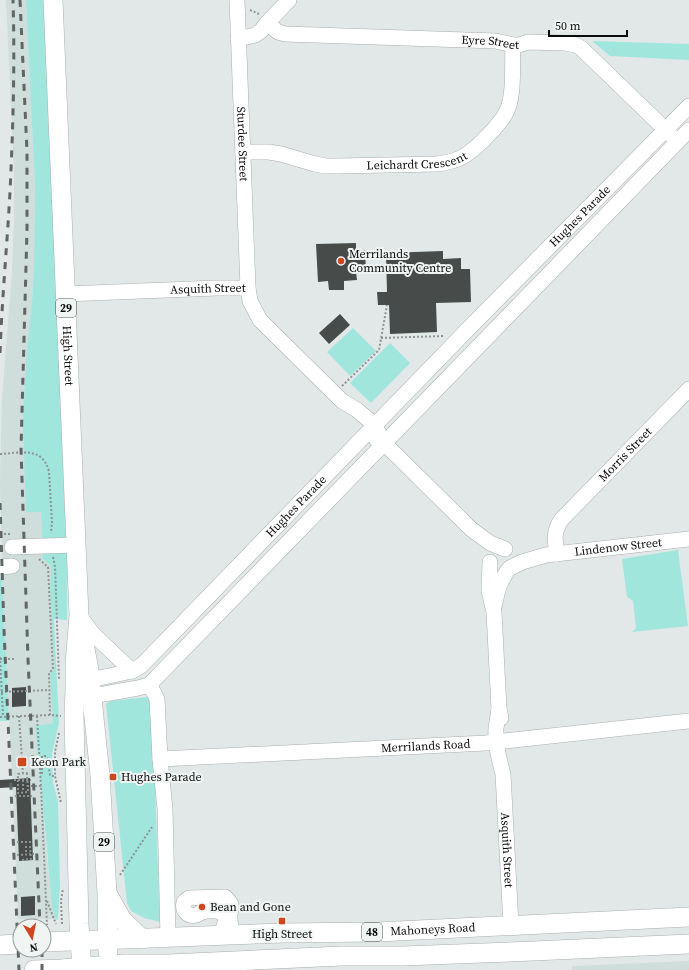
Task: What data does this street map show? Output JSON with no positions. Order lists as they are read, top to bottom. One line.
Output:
{"streets":{"main road":["29","High Street","Mahoneys Road","48"],"street":["Eyre Street","Sturdee Street","Leichardt Crescent","Hughes Parade","Asquith Street","Morris Street","Lindenow Street","Merrilands Road"]},"crossings":[["Eyre Street","Leichardt Crescent"],["Eyre Street","Hughes Parade"],["Sturdee Street","Leichardt Crescent"],["Sturdee Street","Asquith Street"],["Hughes Parade","Asquith Street"],["Hughes Parade","High Street"],["Asquith Street","High Street"],["Asquith Street","Lindenow Street"],["Asquith Street","Merrilands Road"],["Asquith Street","Mahoneys Road"],["High Street","Mahoneys Road"],["High Street","48"],["Morris Street","Lindenow Street"],["Mahoneys Road","48"]],"places":{"other":["Merrilands Community Centre","Bean and Gone"],"transit":["Keon Park","Hughes Parade","High Street"]},"scale_bar":"50 m","north":"bottom"}
